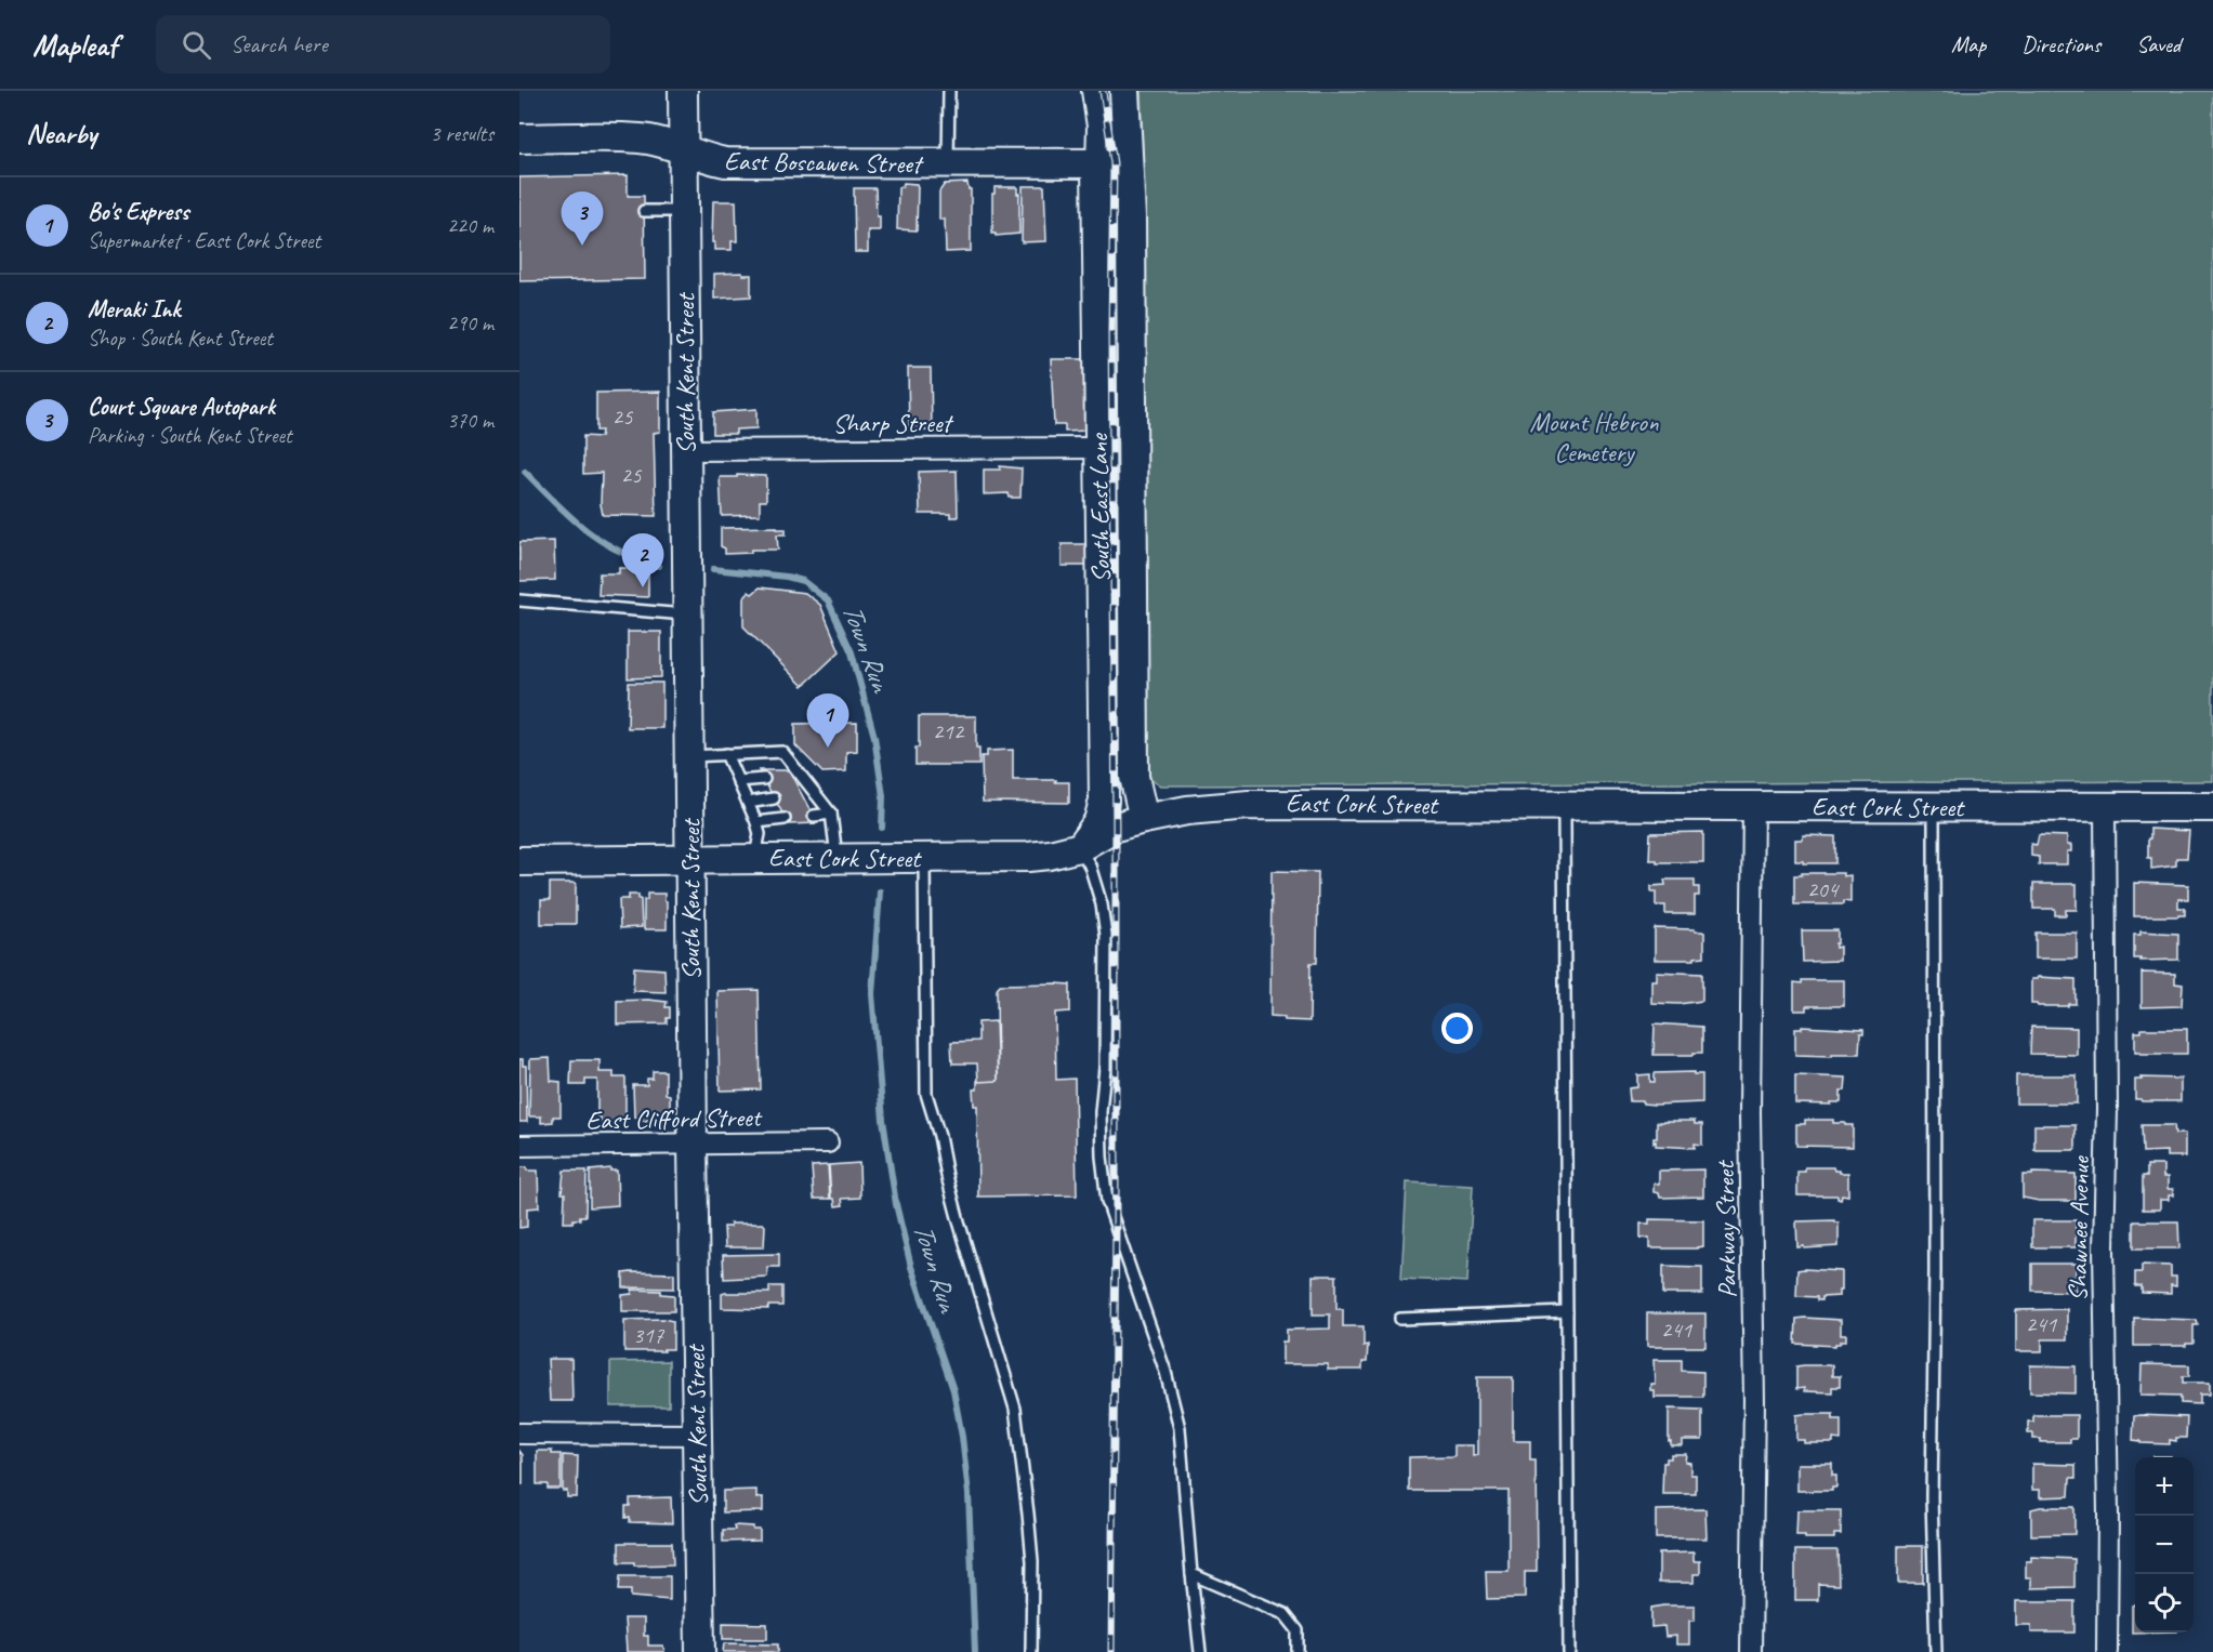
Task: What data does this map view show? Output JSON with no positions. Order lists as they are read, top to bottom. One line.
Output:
{"streets":{"street":["East Boscawen Street","South Kent Street","Sharp Street","South East Lane","East Cork Street","East Clifford Street","Shawnee Avenue","Parkway Street"]},"crossings":[["East Boscawen Street","South Kent Street"],["East Boscawen Street","South East Lane"],["South Kent Street","Sharp Street"],["South Kent Street","East Cork Street"],["South Kent Street","East Clifford Street"],["Sharp Street","South East Lane"],["South East Lane","East Cork Street"],["East Cork Street","Shawnee Avenue"],["East Cork Street","Parkway Street"]],"water":["Town Run"],"parks":["Mount Hebron Cemetery"],"house_numbers":["25","25","212","204","241","241","317"],"page":{"header":"Mapleaf","search":"Search here","nav":["Map","Directions","Saved"],"heading":["Nearby","3 results"],"list":[{"mark":"1","name":"Bo's Express","note":"Supermarket · East Cork Street","value":"220 m"},{"mark":"2","name":"Meraki Ink","note":"Shop · South Kent Street","value":"290 m"},{"mark":"3","name":"Court Square Autopark","note":"Parking · South Kent Street","value":"370 m"}],"pins":["3","2","1"],"map_buttons":["+","−"]}}
